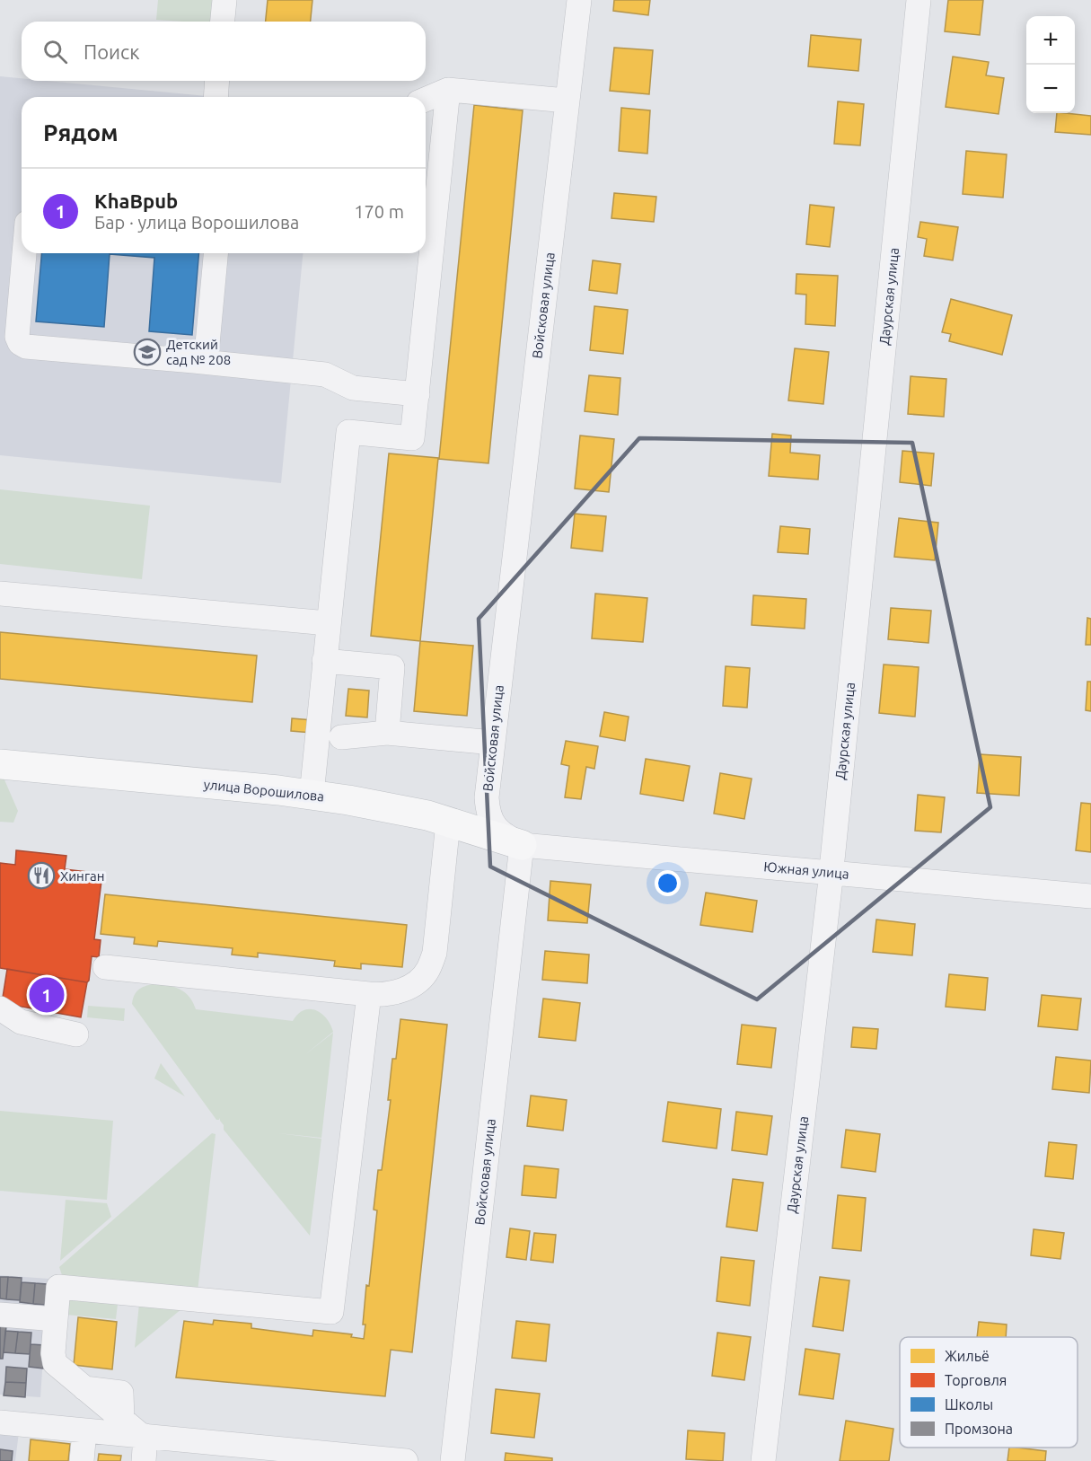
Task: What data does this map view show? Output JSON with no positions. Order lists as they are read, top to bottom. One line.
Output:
{"streets":{"main road":["улица Ворошилова"],"street":["Даурская улица","Войсковая улица","Южная улица"]},"crossings":[["Даурская улица","Южная улица"],["Войсковая улица","улица Ворошилова"],["Войсковая улица","Южная улица"],["улица Ворошилова","Южная улица"]],"places":{"school or university":["Детский сад № 208"],"restaurant":["Хинган"]},"legend":["Жильё","Торговля","Школы","Промзона"],"page":{"map_buttons":["+","−"],"search":"Поиск","heading":"Рядом","list":[{"mark":"1","name":"KhaBpub","note":"Бар · улица Ворошилова","value":"170 m"}],"pins":"1"}}
